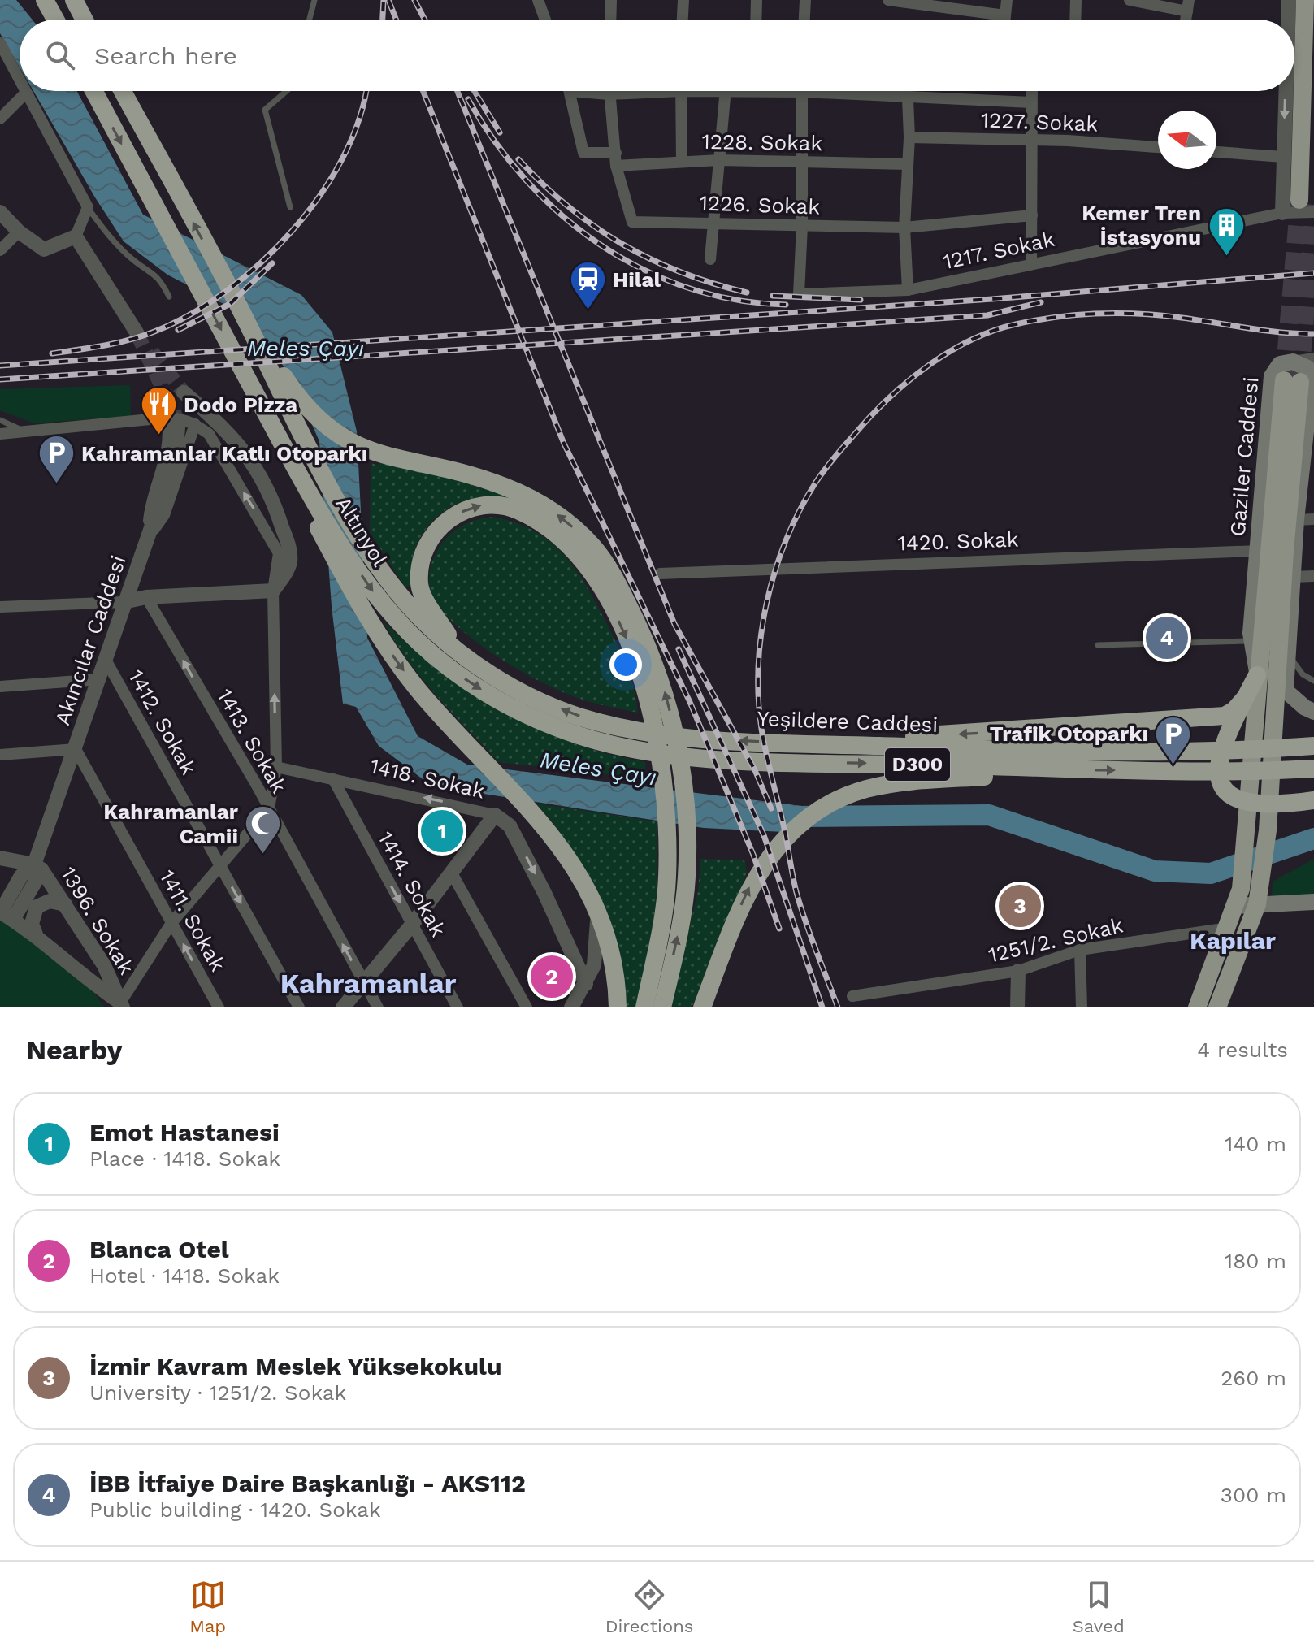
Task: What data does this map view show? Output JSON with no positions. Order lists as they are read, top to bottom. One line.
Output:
{"streets":{"highway":["Altınyol","Yeşildere Caddesi","D300"],"main road":["Gaziler Caddesi"],"street":["1227. Sokak","1228. Sokak","1226. Sokak","1217. Sokak","1420. Sokak","Akıncılar Caddesi","1412. Sokak","1413. Sokak","1418. Sokak","1414. Sokak","1396. Sokak","1411. Sokak","1251/2. Sokak"]},"crossings":[["1228. Sokak","1226. Sokak"],["1226. Sokak","1217. Sokak"],["Gaziler Caddesi","1420. Sokak"],["Gaziler Caddesi","1251/2. Sokak"],["Altınyol","Yeşildere Caddesi"],["Akıncılar Caddesi","1412. Sokak"],["Akıncılar Caddesi","1396. Sokak"],["Akıncılar Caddesi","1411. Sokak"],["1418. Sokak","1414. Sokak"]],"one_way":["1412. Sokak","1413. Sokak","1414. Sokak"],"districts":["Kapılar","Kahramanlar"],"water":["Meles Çayı"],"places":{"building":["Kemer Tren İstasyonu"],"station":["Hilal"],"restaurant":["Dodo Pizza"],"parking":["Kahramanlar Katlı Otoparkı","Trafik Otoparkı"],"mosque":["Kahramanlar Camii"]},"north":"left","page":{"search":"Search here","pins":["4","1","3","2"],"heading":["Nearby","4 results"],"list":[{"mark":"1","name":"Emot Hastanesi","note":"Place · 1418. Sokak","value":"140 m"},{"mark":"2","name":"Blanca Otel","note":"Hotel · 1418. Sokak","value":"180 m"},{"mark":"3","name":"İzmir Kavram Meslek Yüksekokulu","note":"University · 1251/2. Sokak","value":"260 m"},{"mark":"4","name":"İBB İtfaiye Daire Başkanlığı - AKS112","note":"Public building · 1420. Sokak","value":"300 m"}],"nav":["Map","Directions","Saved"]}}
